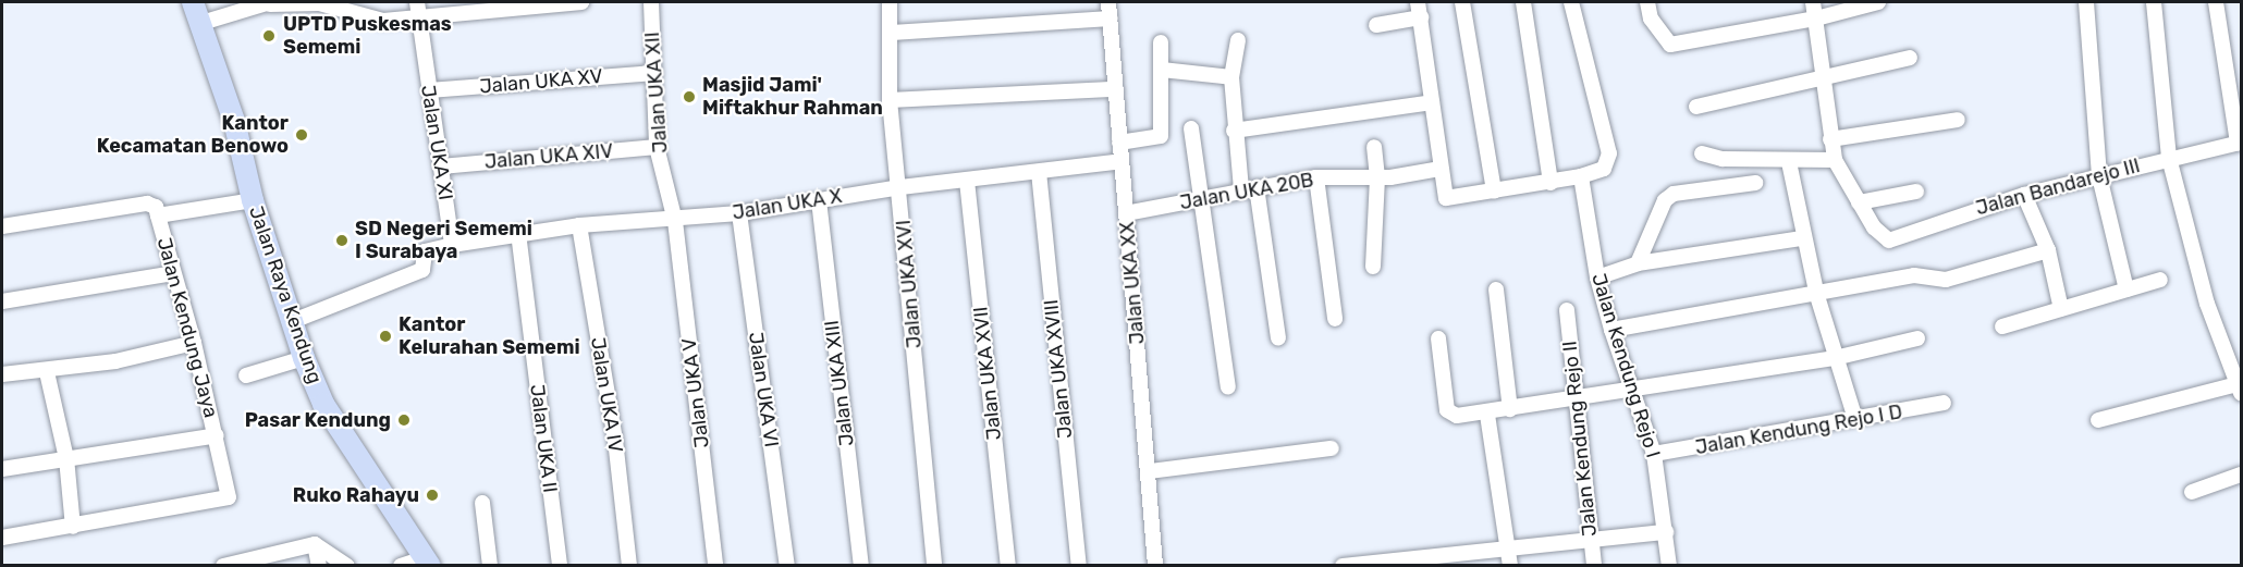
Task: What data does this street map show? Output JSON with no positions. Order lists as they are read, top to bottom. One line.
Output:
{"streets":{"main road":["Jalan Raya Kendung"],"street":["Jalan UKA XV","Jalan UKA XII","Jalan UKA XI","Jalan UKA XIV","Jalan Bandarejo III","Jalan UKA 20B","Jalan UKA X","Jalan UKA XX","Jalan UKA XVI","Jalan Kendung Jaya","Jalan Kendung Rejo I","Jalan UKA XVIII","Jalan UKA XVII","Jalan UKA XIII","Jalan UKA VI","Jalan UKA V","Jalan UKA IV","Jalan Kendung Rejo I D","Jalan UKA II","Jalan Kendung Rejo II"]},"crossings":[["Jalan UKA XV","Jalan UKA XII"],["Jalan UKA XV","Jalan UKA XI"],["Jalan UKA XII","Jalan UKA XIV"],["Jalan UKA XII","Jalan UKA X"],["Jalan UKA XII","Jalan UKA V"],["Jalan UKA XI","Jalan UKA XIV"],["Jalan UKA XI","Jalan UKA X"],["Jalan UKA 20B","Jalan UKA XX"],["Jalan UKA X","Jalan UKA XX"],["Jalan UKA X","Jalan UKA XVI"],["Jalan UKA X","Jalan Raya Kendung"],["Jalan UKA X","Jalan UKA XVIII"],["Jalan UKA X","Jalan UKA XVII"],["Jalan UKA X","Jalan UKA XIII"],["Jalan UKA X","Jalan UKA VI"],["Jalan UKA X","Jalan UKA V"],["Jalan UKA X","Jalan UKA IV"],["Jalan UKA X","Jalan UKA II"],["Jalan Raya Kendung","Jalan Kendung Jaya"],["Jalan Kendung Rejo I","Jalan Kendung Rejo I D"]],"places":["UPTD Puskesmas Sememi","Masjid Jami' Miftakhur Rahman","Kantor Kecamatan Benowo","SD Negeri Sememi I Surabaya","Kantor Kelurahan Sememi","Pasar Kendung","Ruko Rahayu"]}
